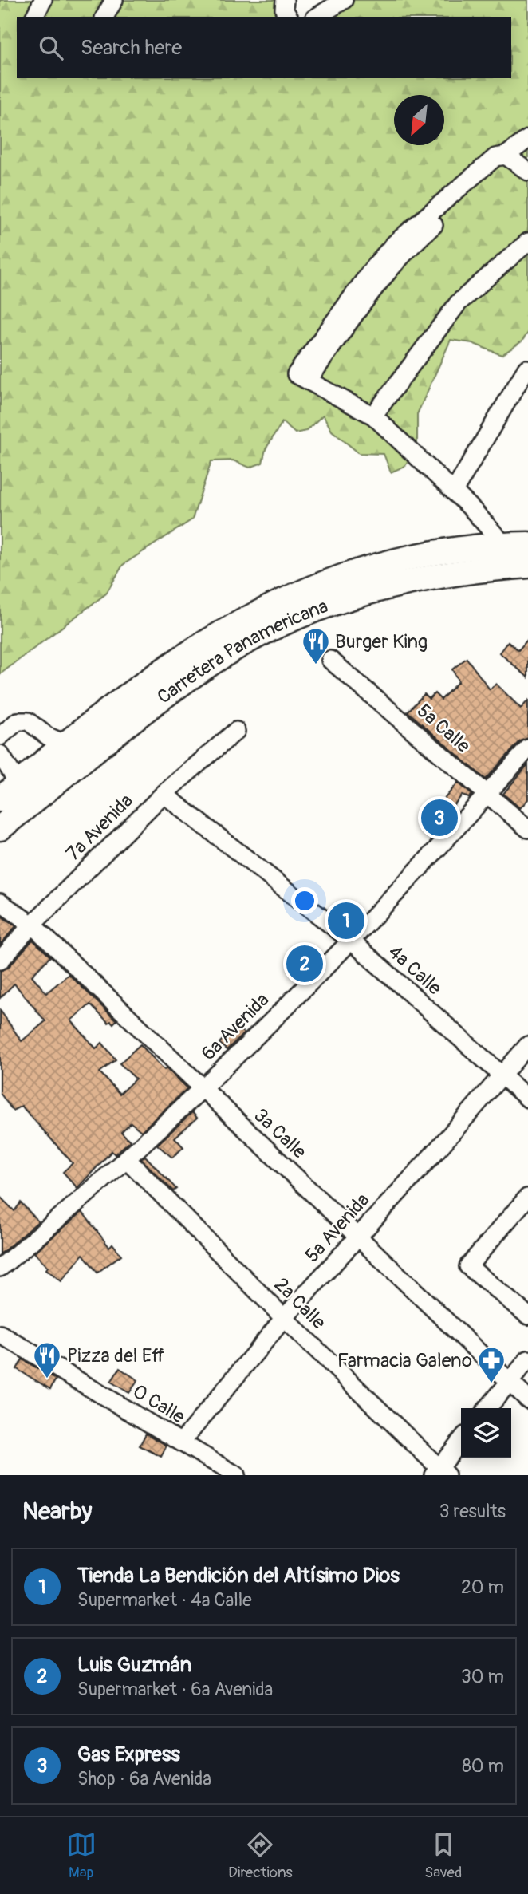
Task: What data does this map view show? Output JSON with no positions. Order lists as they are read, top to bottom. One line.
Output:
{"streets":{"highway":["Carretera Panamericana"],"street":["5a Calle","7a Avenida","4a Calle","6a Avenida","3a Calle","5a Avenida","2a Calle","0 Calle"]},"crossings":[["5a Calle","6a Avenida"],["7a Avenida","4a Calle"],["7a Avenida","3a Calle"],["4a Calle","6a Avenida"],["4a Calle","5a Avenida"],["6a Avenida","3a Calle"],["6a Avenida","2a Calle"],["3a Calle","5a Avenida"],["5a Avenida","2a Calle"],["5a Avenida","0 Calle"]],"places":{"restaurant":["Burger King","Pizza del Eff"],"pharmacy":["Farmacia Galeno"]},"north":"bottom left","page":{"search":"Search here","pins":["3","1","2"],"heading":["Nearby","3 results"],"list":[{"mark":"1","name":"Tienda La Bendición del Altísimo Dios","note":"Supermarket · 4a Calle","value":"20 m"},{"mark":"2","name":"Luis Guzmán","note":"Supermarket · 6a Avenida","value":"30 m"},{"mark":"3","name":"Gas Express","note":"Shop · 6a Avenida","value":"80 m"}],"nav":["Map","Directions","Saved"]}}
